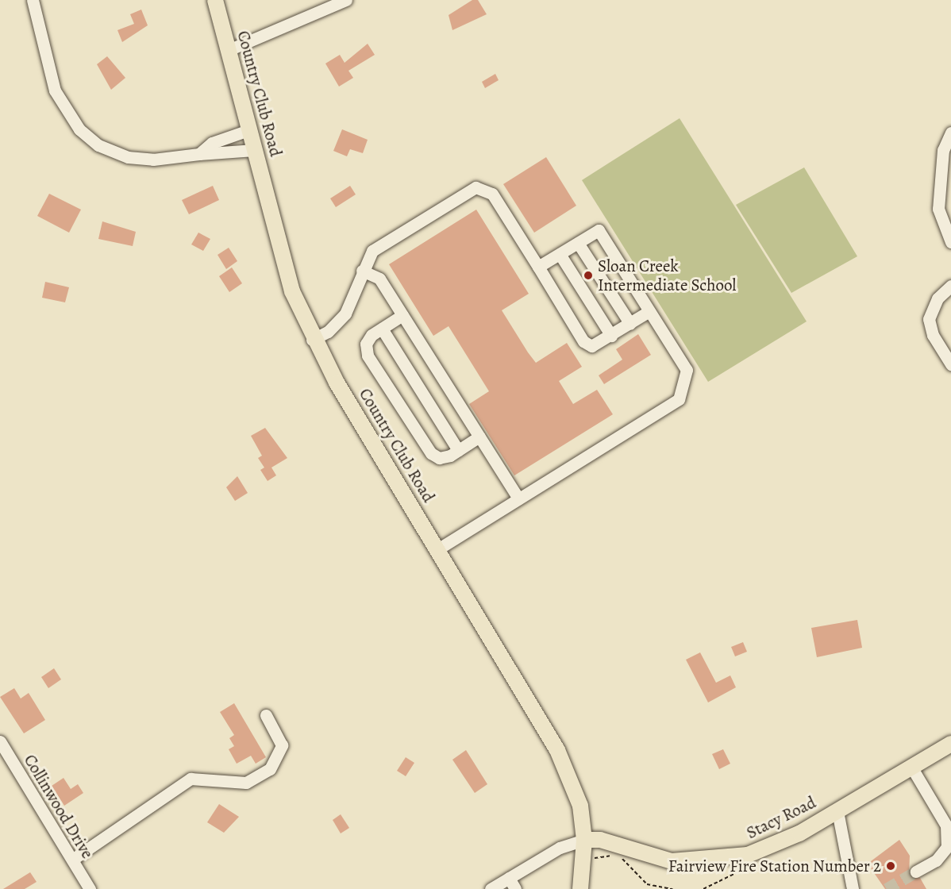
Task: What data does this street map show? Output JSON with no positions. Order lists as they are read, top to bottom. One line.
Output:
{"streets":{"main road":["Country Club Road","Stacy Road"],"street":["Collinwood Drive"]},"crossings":[["Country Club Road","Stacy Road"]],"places":["Sloan Creek Intermediate School","Fairview Fire Station Number 2"]}
